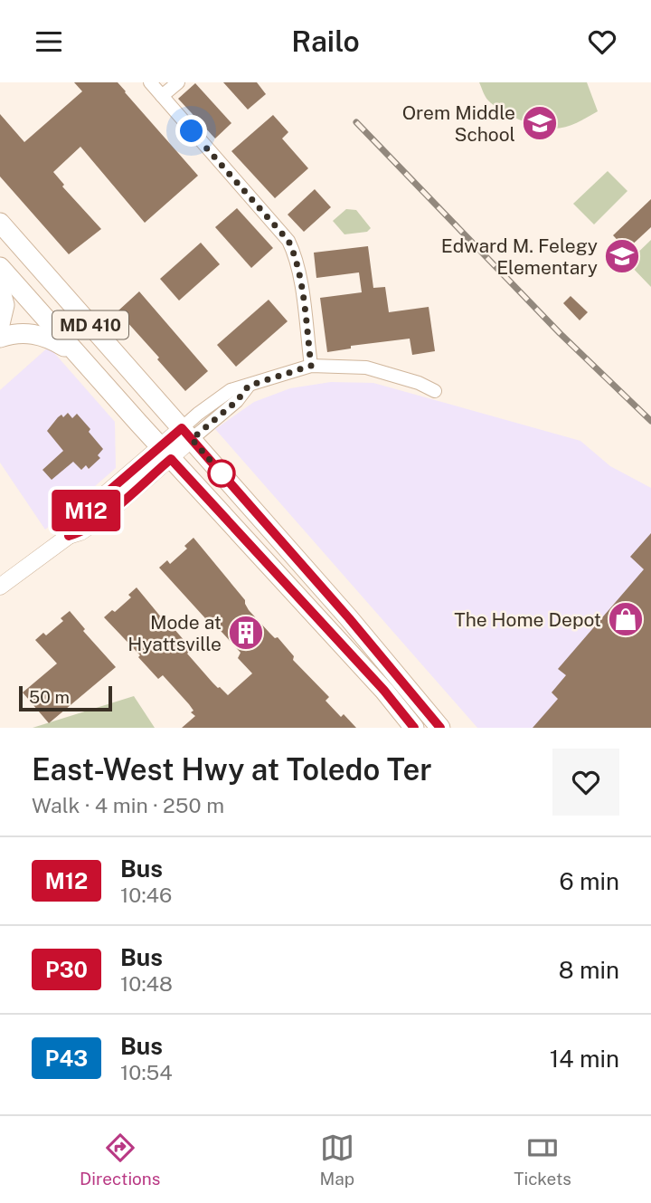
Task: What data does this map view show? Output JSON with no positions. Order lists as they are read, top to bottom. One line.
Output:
{"streets":{"main road":["MD 410"]},"places":{"school or university":["Orem Middle School","Edward M. Felegy Elementary"],"shop":["The Home Depot"],"building":["Mode at Hyattsville"]},"lines":["bus line M12"],"scale_bar":"50 m","page":{"header":"Railo","on_map":"M12","scale":"50 m","heading":["East-West Hwy at Toledo Ter","Walk · 4 min · 250 m"],"list":[{"mark":"M12","name":"Bus","note":"10:46","value":"6 min"},{"mark":"P30","name":"Bus","note":"10:48","value":"8 min"},{"mark":"P43","name":"Bus","note":"10:54","value":"14 min"}],"tabs":["Directions","Map","Tickets"]}}
